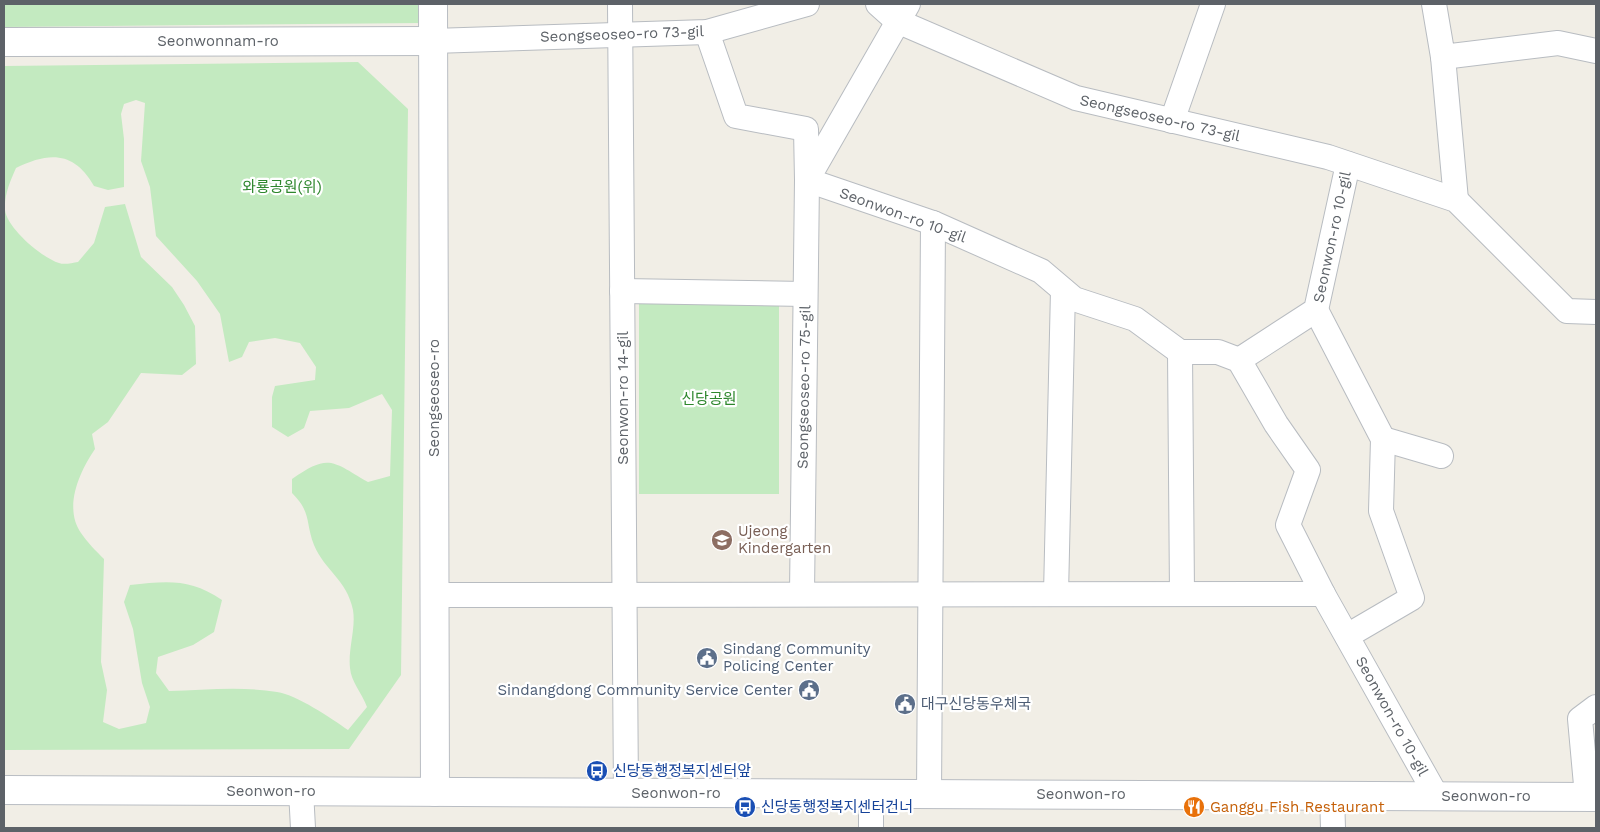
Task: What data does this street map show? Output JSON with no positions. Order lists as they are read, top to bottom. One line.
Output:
{"streets":{"main road":["Seonwonnam-ro","Seongseoseo-ro","Seonwon-ro"],"street":["Seongseoseo-ro 73-gil","Seonwon-ro 10-gil","Seongseoseo-ro 75-gil","Seonwon-ro 14-gil"]},"crossings":[["Seongseoseo-ro 73-gil","Seonwonnam-ro"],["Seongseoseo-ro 73-gil","Seonwon-ro 10-gil"],["Seongseoseo-ro 73-gil","Seongseoseo-ro"],["Seongseoseo-ro 73-gil","Seonwon-ro 14-gil"],["Seonwonnam-ro","Seongseoseo-ro"],["Seonwon-ro 10-gil","Seongseoseo-ro 75-gil"],["Seonwon-ro 10-gil","Seonwon-ro"],["Seongseoseo-ro","Seonwon-ro"],["Seonwon-ro 14-gil","Seonwon-ro"]],"parks":["와룡공원(위)","신당공원"],"places":{"school or university":["Ujeong Kindergarten"],"public building":["Sindang Community Policing Center","Sindangdong Community Service Center","대구신당동우체국"],"bus stop":["신당동행정복지센터앞","신당동행정복지센터건너"],"restaurant":["Ganggu Fish Restaurant"]}}
